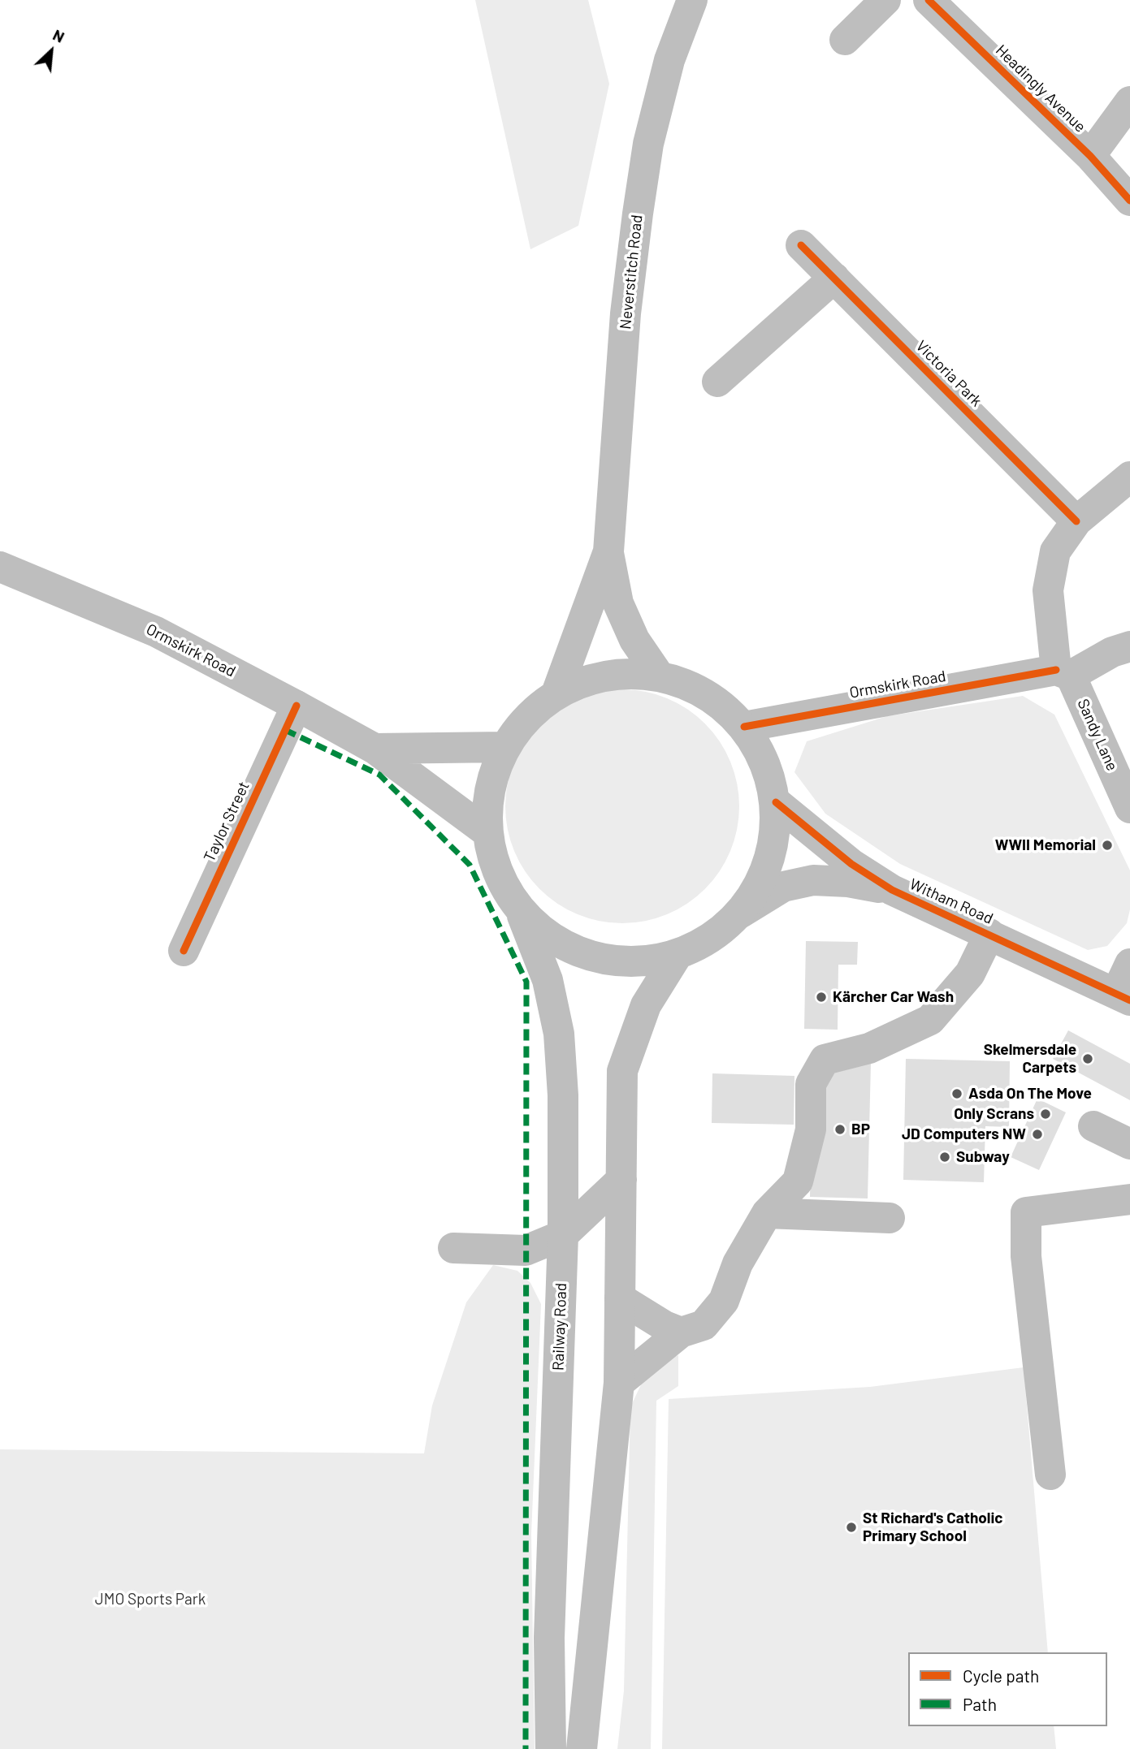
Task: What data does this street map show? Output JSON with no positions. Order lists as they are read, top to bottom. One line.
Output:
{"streets":{"main road":["Headingly Avenue","Neverstitch Road","Victoria Park","Ormskirk Road","Sandy Lane","Taylor Street","Witham Road","Railway Road"]},"crossings":[["Ormskirk Road","Sandy Lane"],["Ormskirk Road","Taylor Street"]],"parks":["JMO Sports Park"],"places":["WWII Memorial","Kärcher Car Wash","Skelmersdale Carpets","Asda On The Move","Only Scrans","BP","JD Computers NW","Subway","St Richard's Catholic Primary School"],"legend":["Cycle path","Path"],"north":"top right"}
